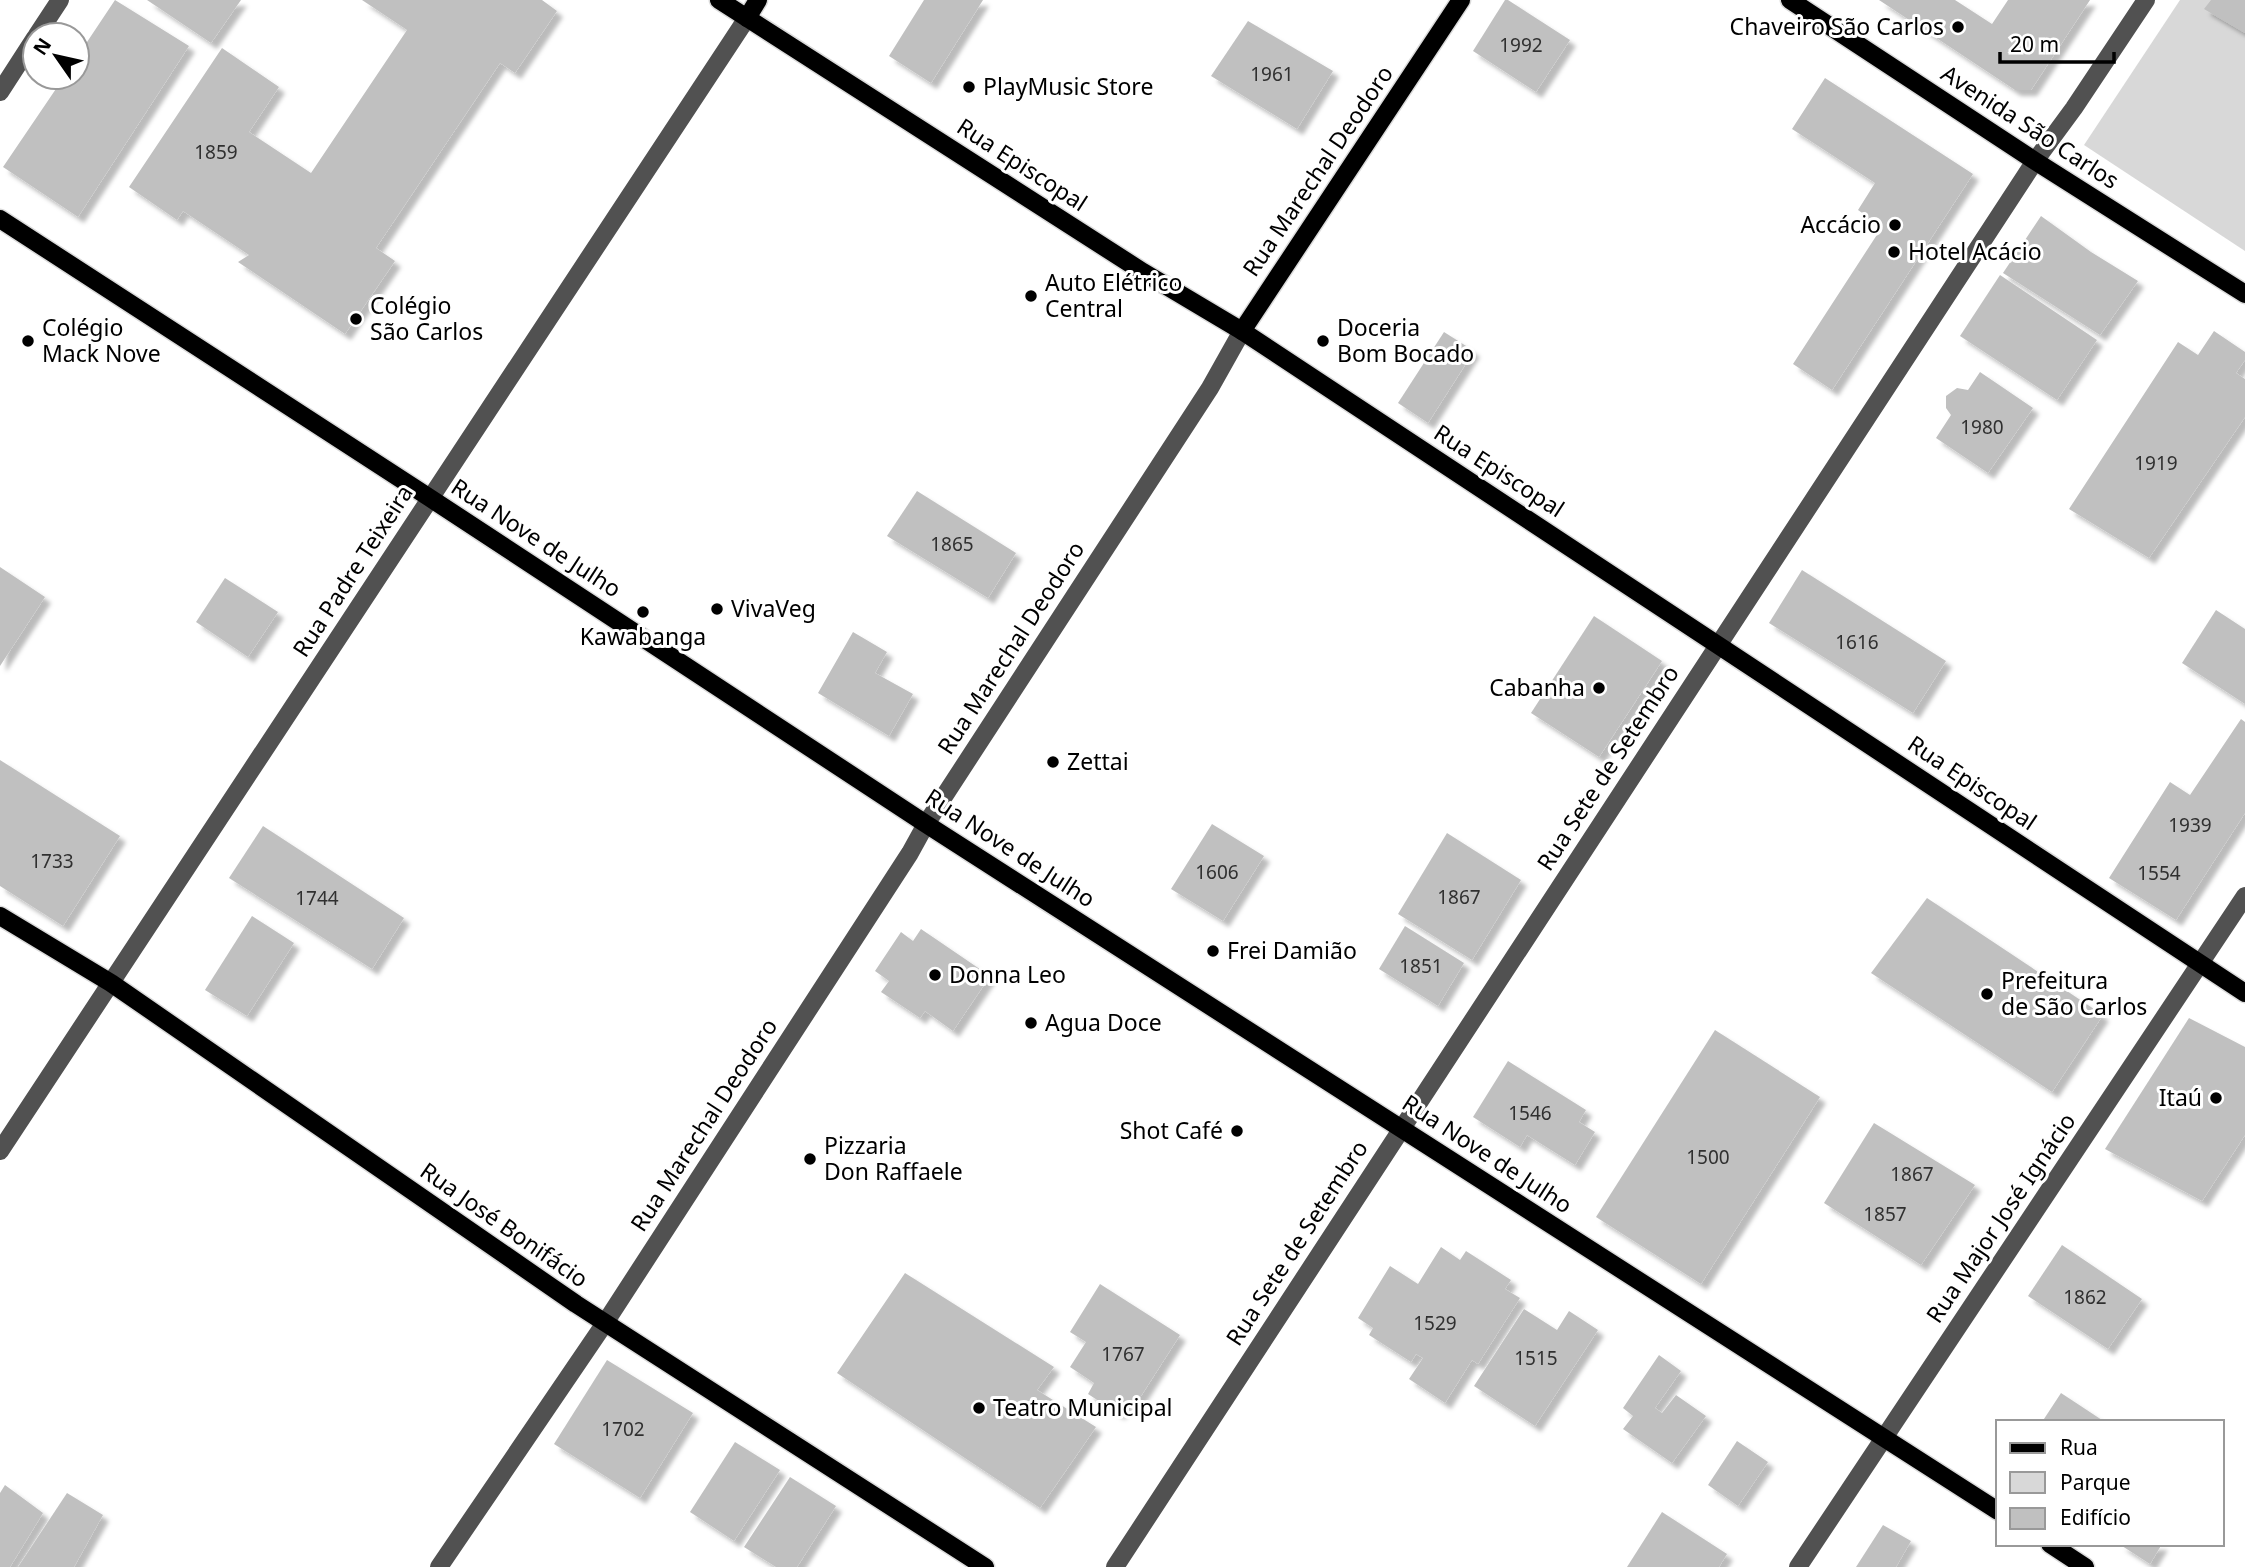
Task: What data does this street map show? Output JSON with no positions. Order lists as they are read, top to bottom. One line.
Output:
{"streets":{"main road":["Avenida São Carlos","Rua Episcopal","Rua Marechal Deodoro","Rua Nove de Julho","Rua José Bonifácio"],"street":["Rua Padre Teixeira","Rua Sete de Setembro","Rua Major José Ignácio"]},"crossings":[["Avenida São Carlos","Rua Sete de Setembro"],["Rua Episcopal","Rua Marechal Deodoro"],["Rua Episcopal","Rua Padre Teixeira"],["Rua Episcopal","Rua Sete de Setembro"],["Rua Episcopal","Rua Major José Ignácio"],["Rua Marechal Deodoro","Rua Nove de Julho"],["Rua Marechal Deodoro","Rua José Bonifácio"],["Rua Nove de Julho","Rua Padre Teixeira"],["Rua Nove de Julho","Rua Sete de Setembro"],["Rua Nove de Julho","Rua Major José Ignácio"],["Rua Padre Teixeira","Rua José Bonifácio"]],"places":["Chaveiro São Carlos","PlayMusic Store","Accácio","Hotel Acácio","Auto Elétrico Central","Colégio São Carlos","Colégio Mack Nove","Doceria Bom Bocado","VivaVeg","Kawabanga","Cabanha","Zettai","Frei Damião","Donna Leo","Prefeitura de São Carlos","Agua Doce","Itaú","Shot Café","Pizzaria Don Raffaele","Teatro Municipal"],"house_numbers":["1992","1961","1859","1980","1919","1865","1616","1939","1733","1606","1554","1867","1744","1851","1546","1500","1867","1857","1862","1529","1767","1515","1702"],"legend":["Rua","Parque","Edifício"],"scale_bar":"20 m","north":"top left"}
